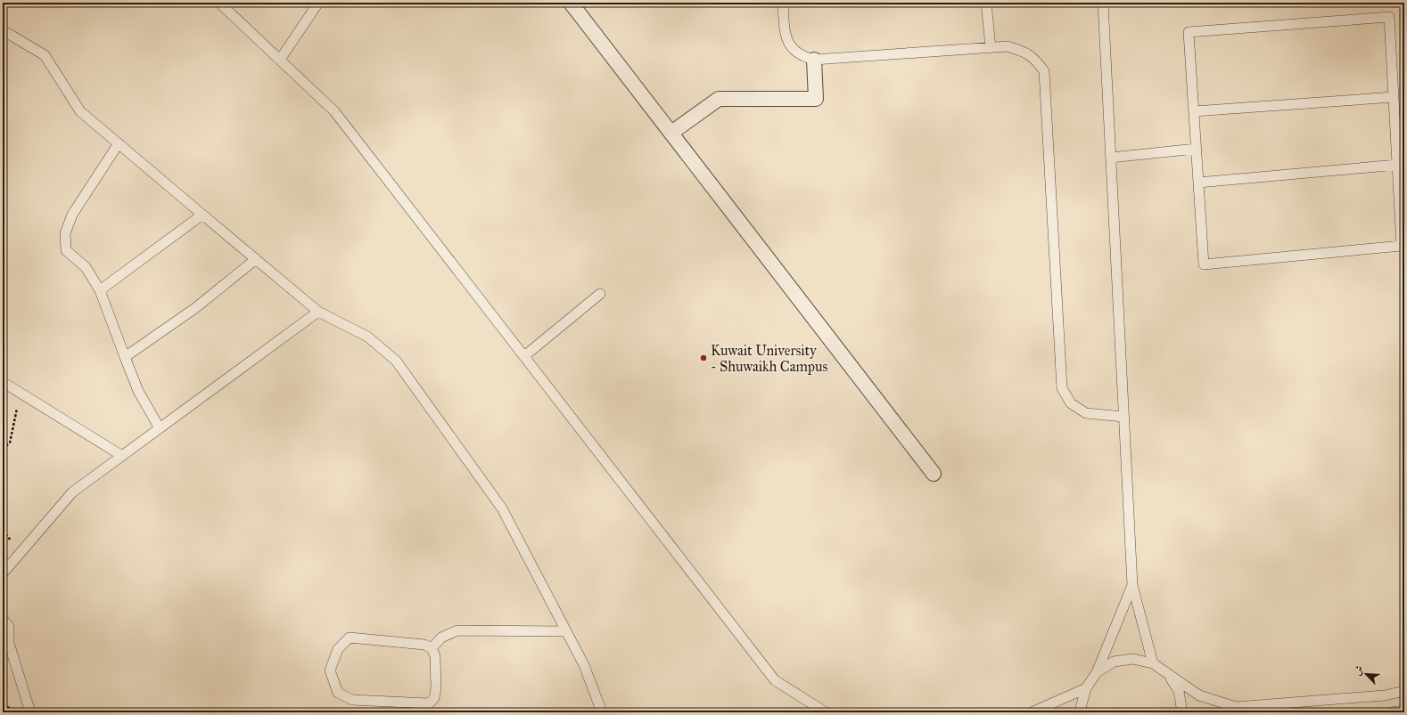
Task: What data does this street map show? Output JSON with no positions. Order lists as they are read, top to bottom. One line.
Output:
{"places":["Kuwait University - Shuwaikh Campus"],"north":"top left"}
